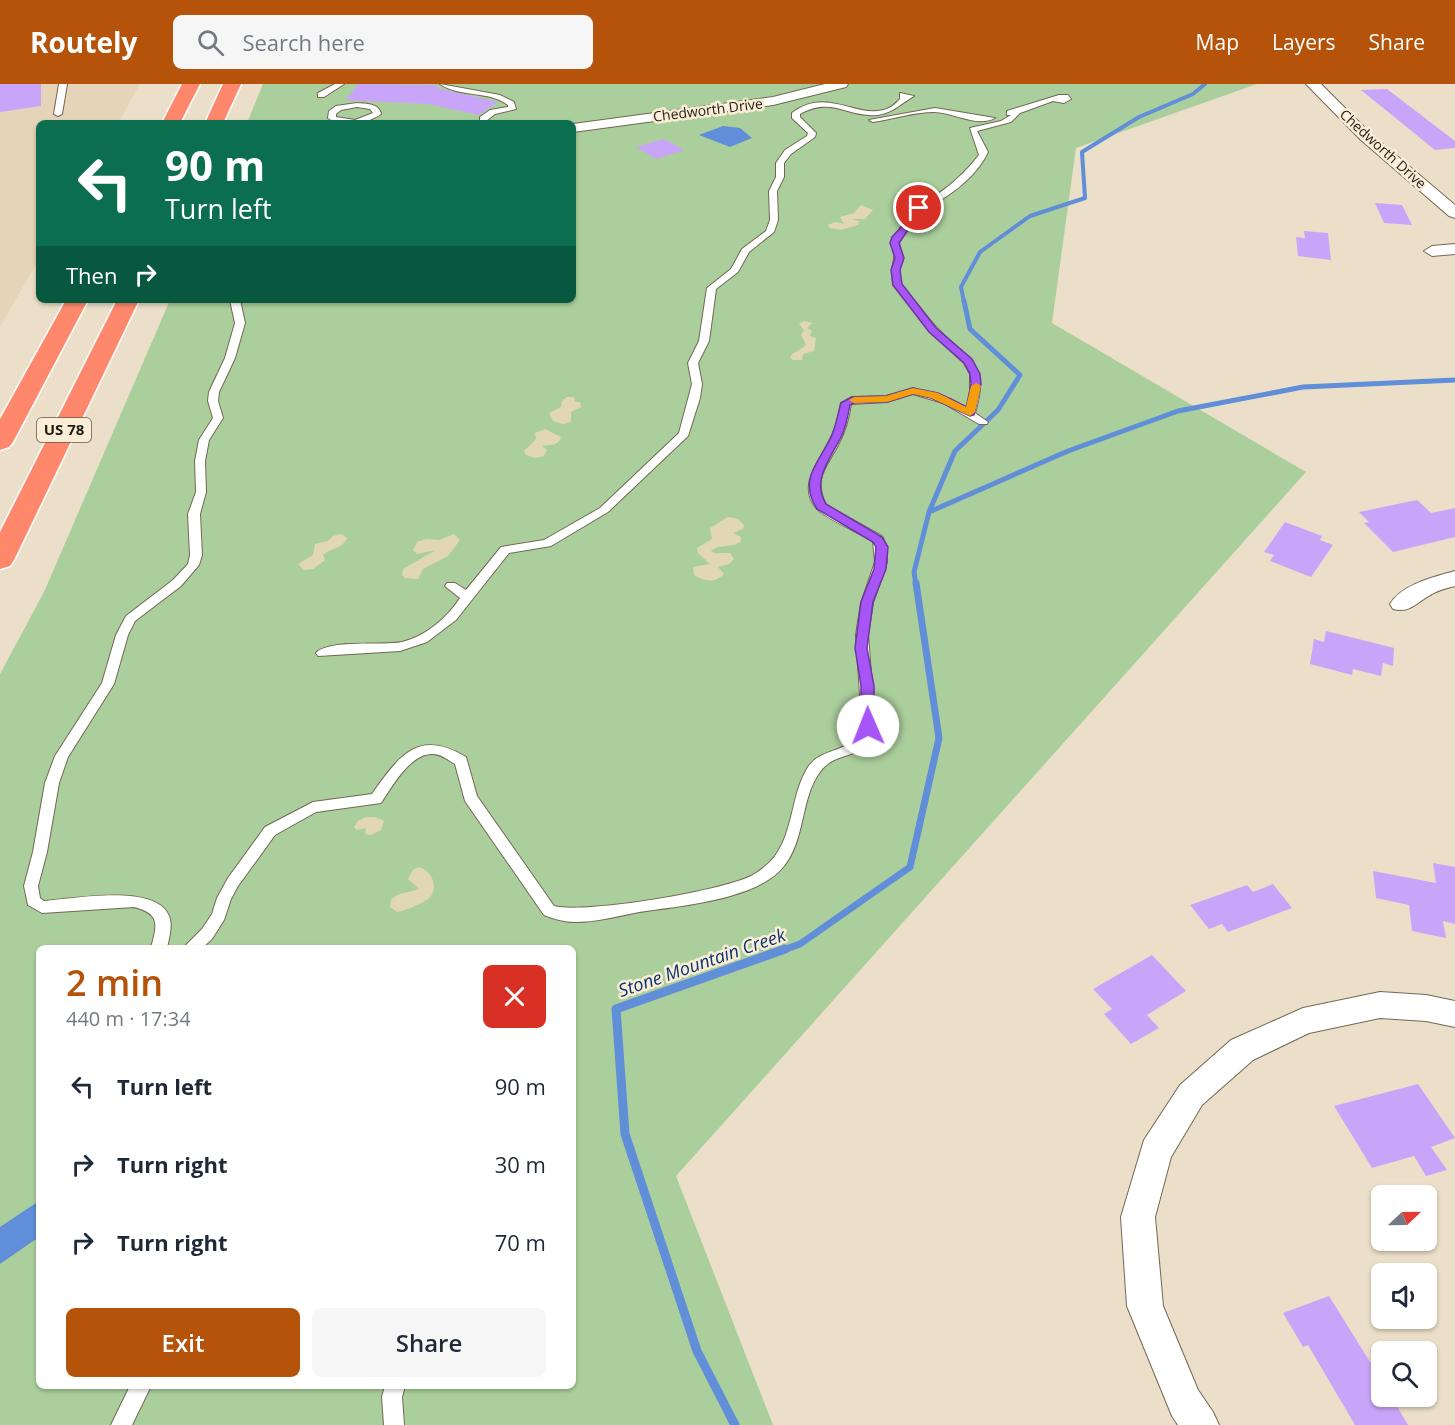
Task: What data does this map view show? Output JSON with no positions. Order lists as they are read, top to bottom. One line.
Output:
{"streets":{"highway":["US 78"],"street":["Chedworth Drive"]},"water":["Stone Mountain Creek"],"north":"right","page":{"header":"Routely","search":"Search here","nav":["Map","Layers","Share"],"turn":["90 m","Turn left"],"then":"Then","heading":["2 min","440 m · 17:34"],"list":[{"name":"Turn left","value":"90 m"},{"name":"Turn right","value":"30 m"},{"name":"Turn right","value":"70 m"}],"buttons":["Exit","Share"]}}
